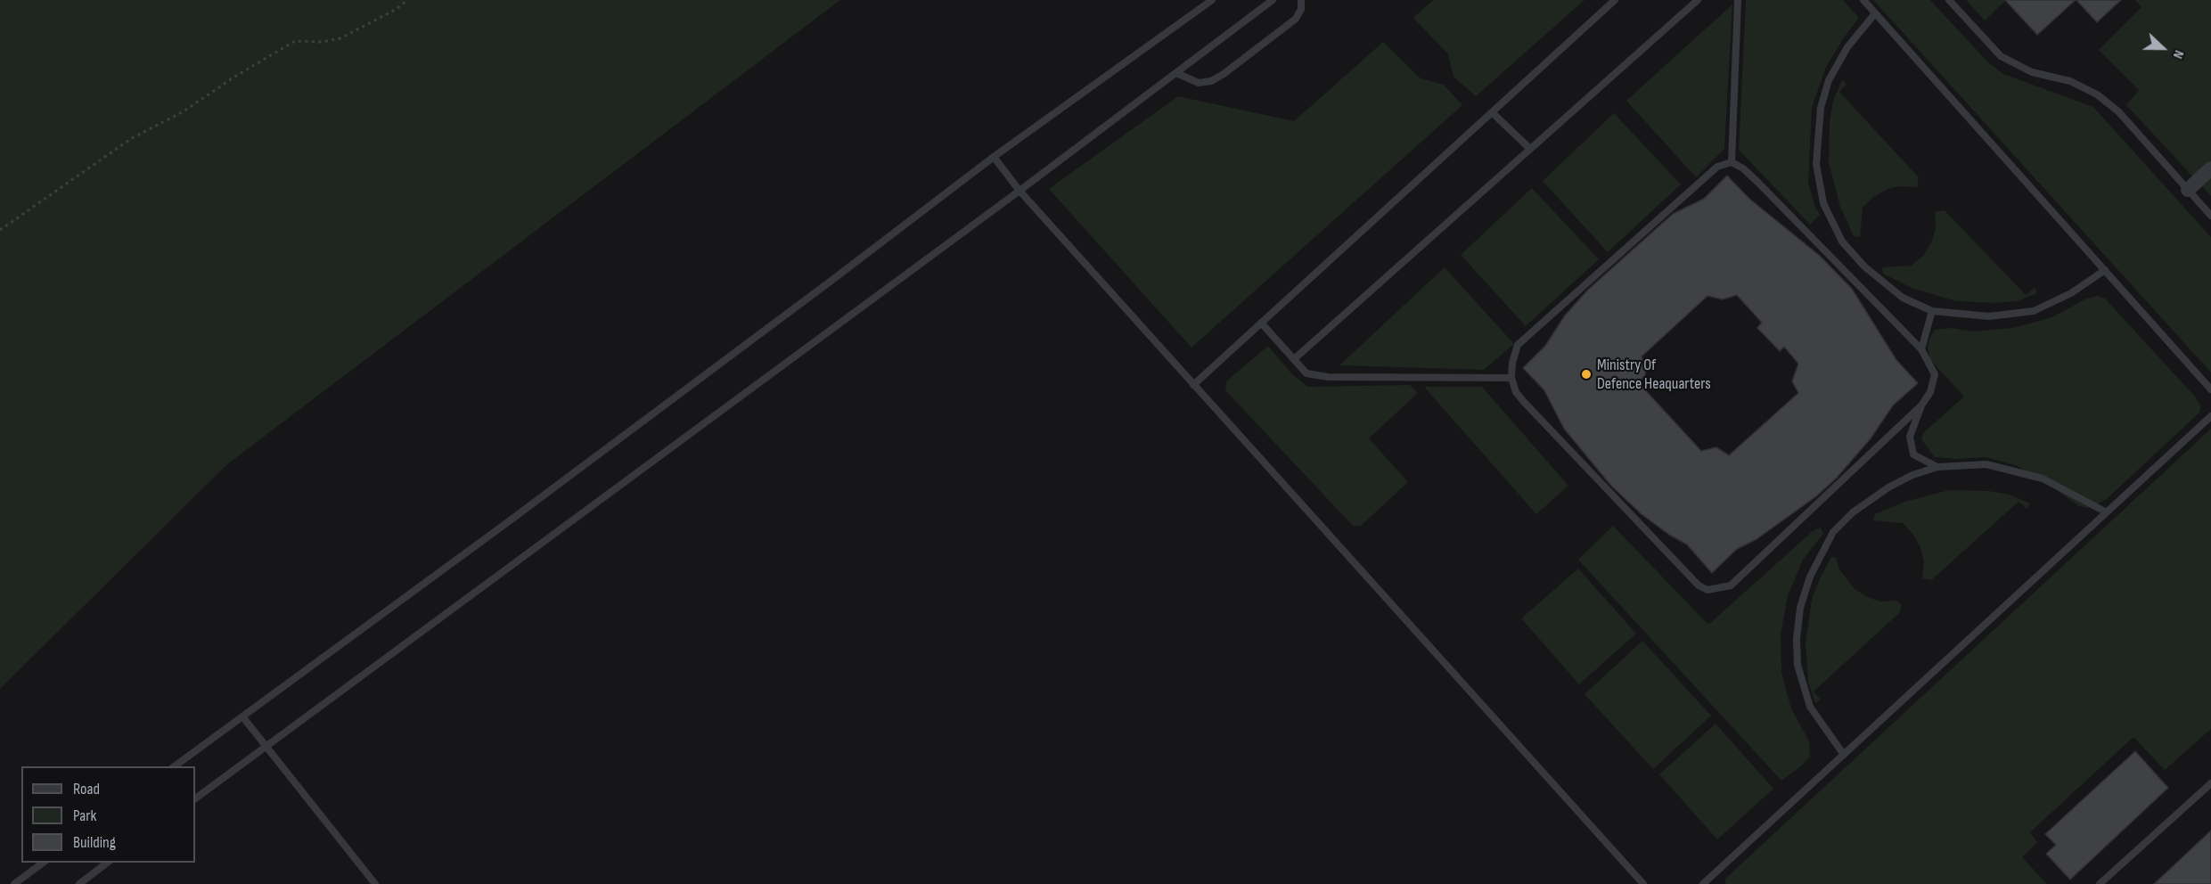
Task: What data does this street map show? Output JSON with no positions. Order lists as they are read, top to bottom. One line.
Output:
{"places":["Ministry Of Defence Heaquarters"],"legend":["Road","Park","Building"],"north":"right"}
